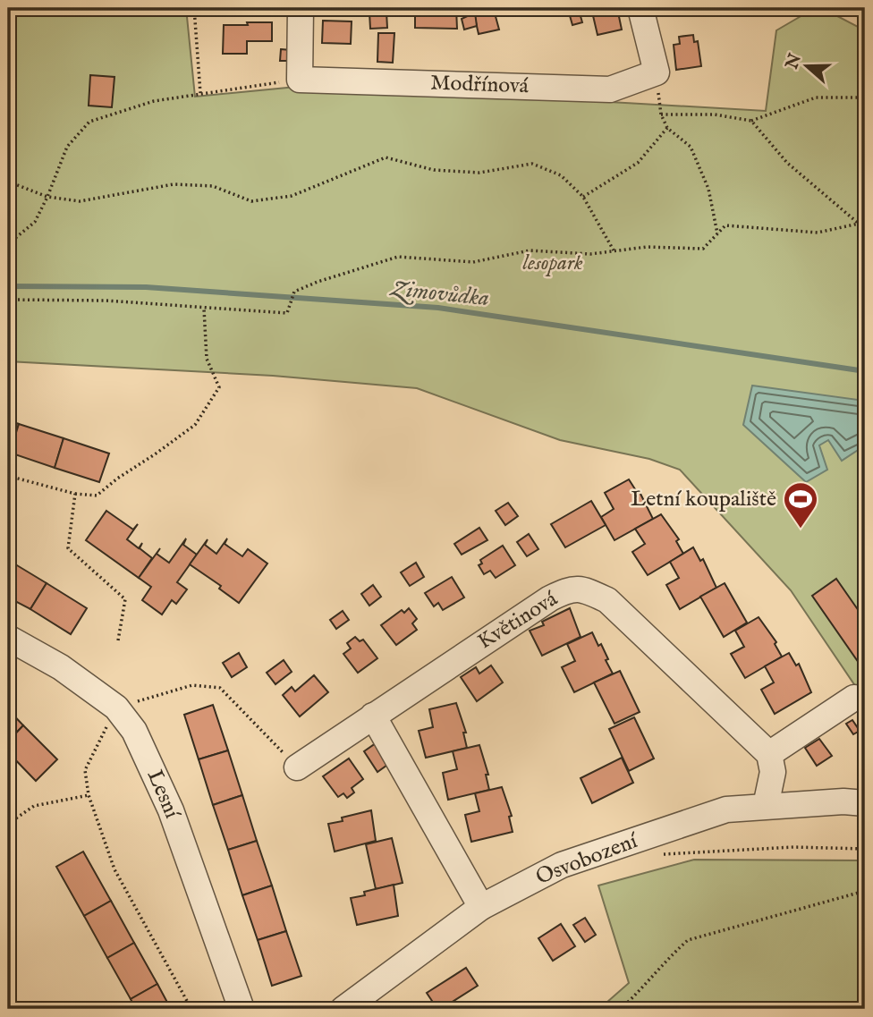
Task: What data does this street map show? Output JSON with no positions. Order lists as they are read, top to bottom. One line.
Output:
{"streets":{"street":["Modřínová","Květinová","Lesní","Osvobození"]},"water":["Zimovůdka"],"parks":["lesopark"],"places":{"sports":["Letní koupaliště"]},"north":"left"}
